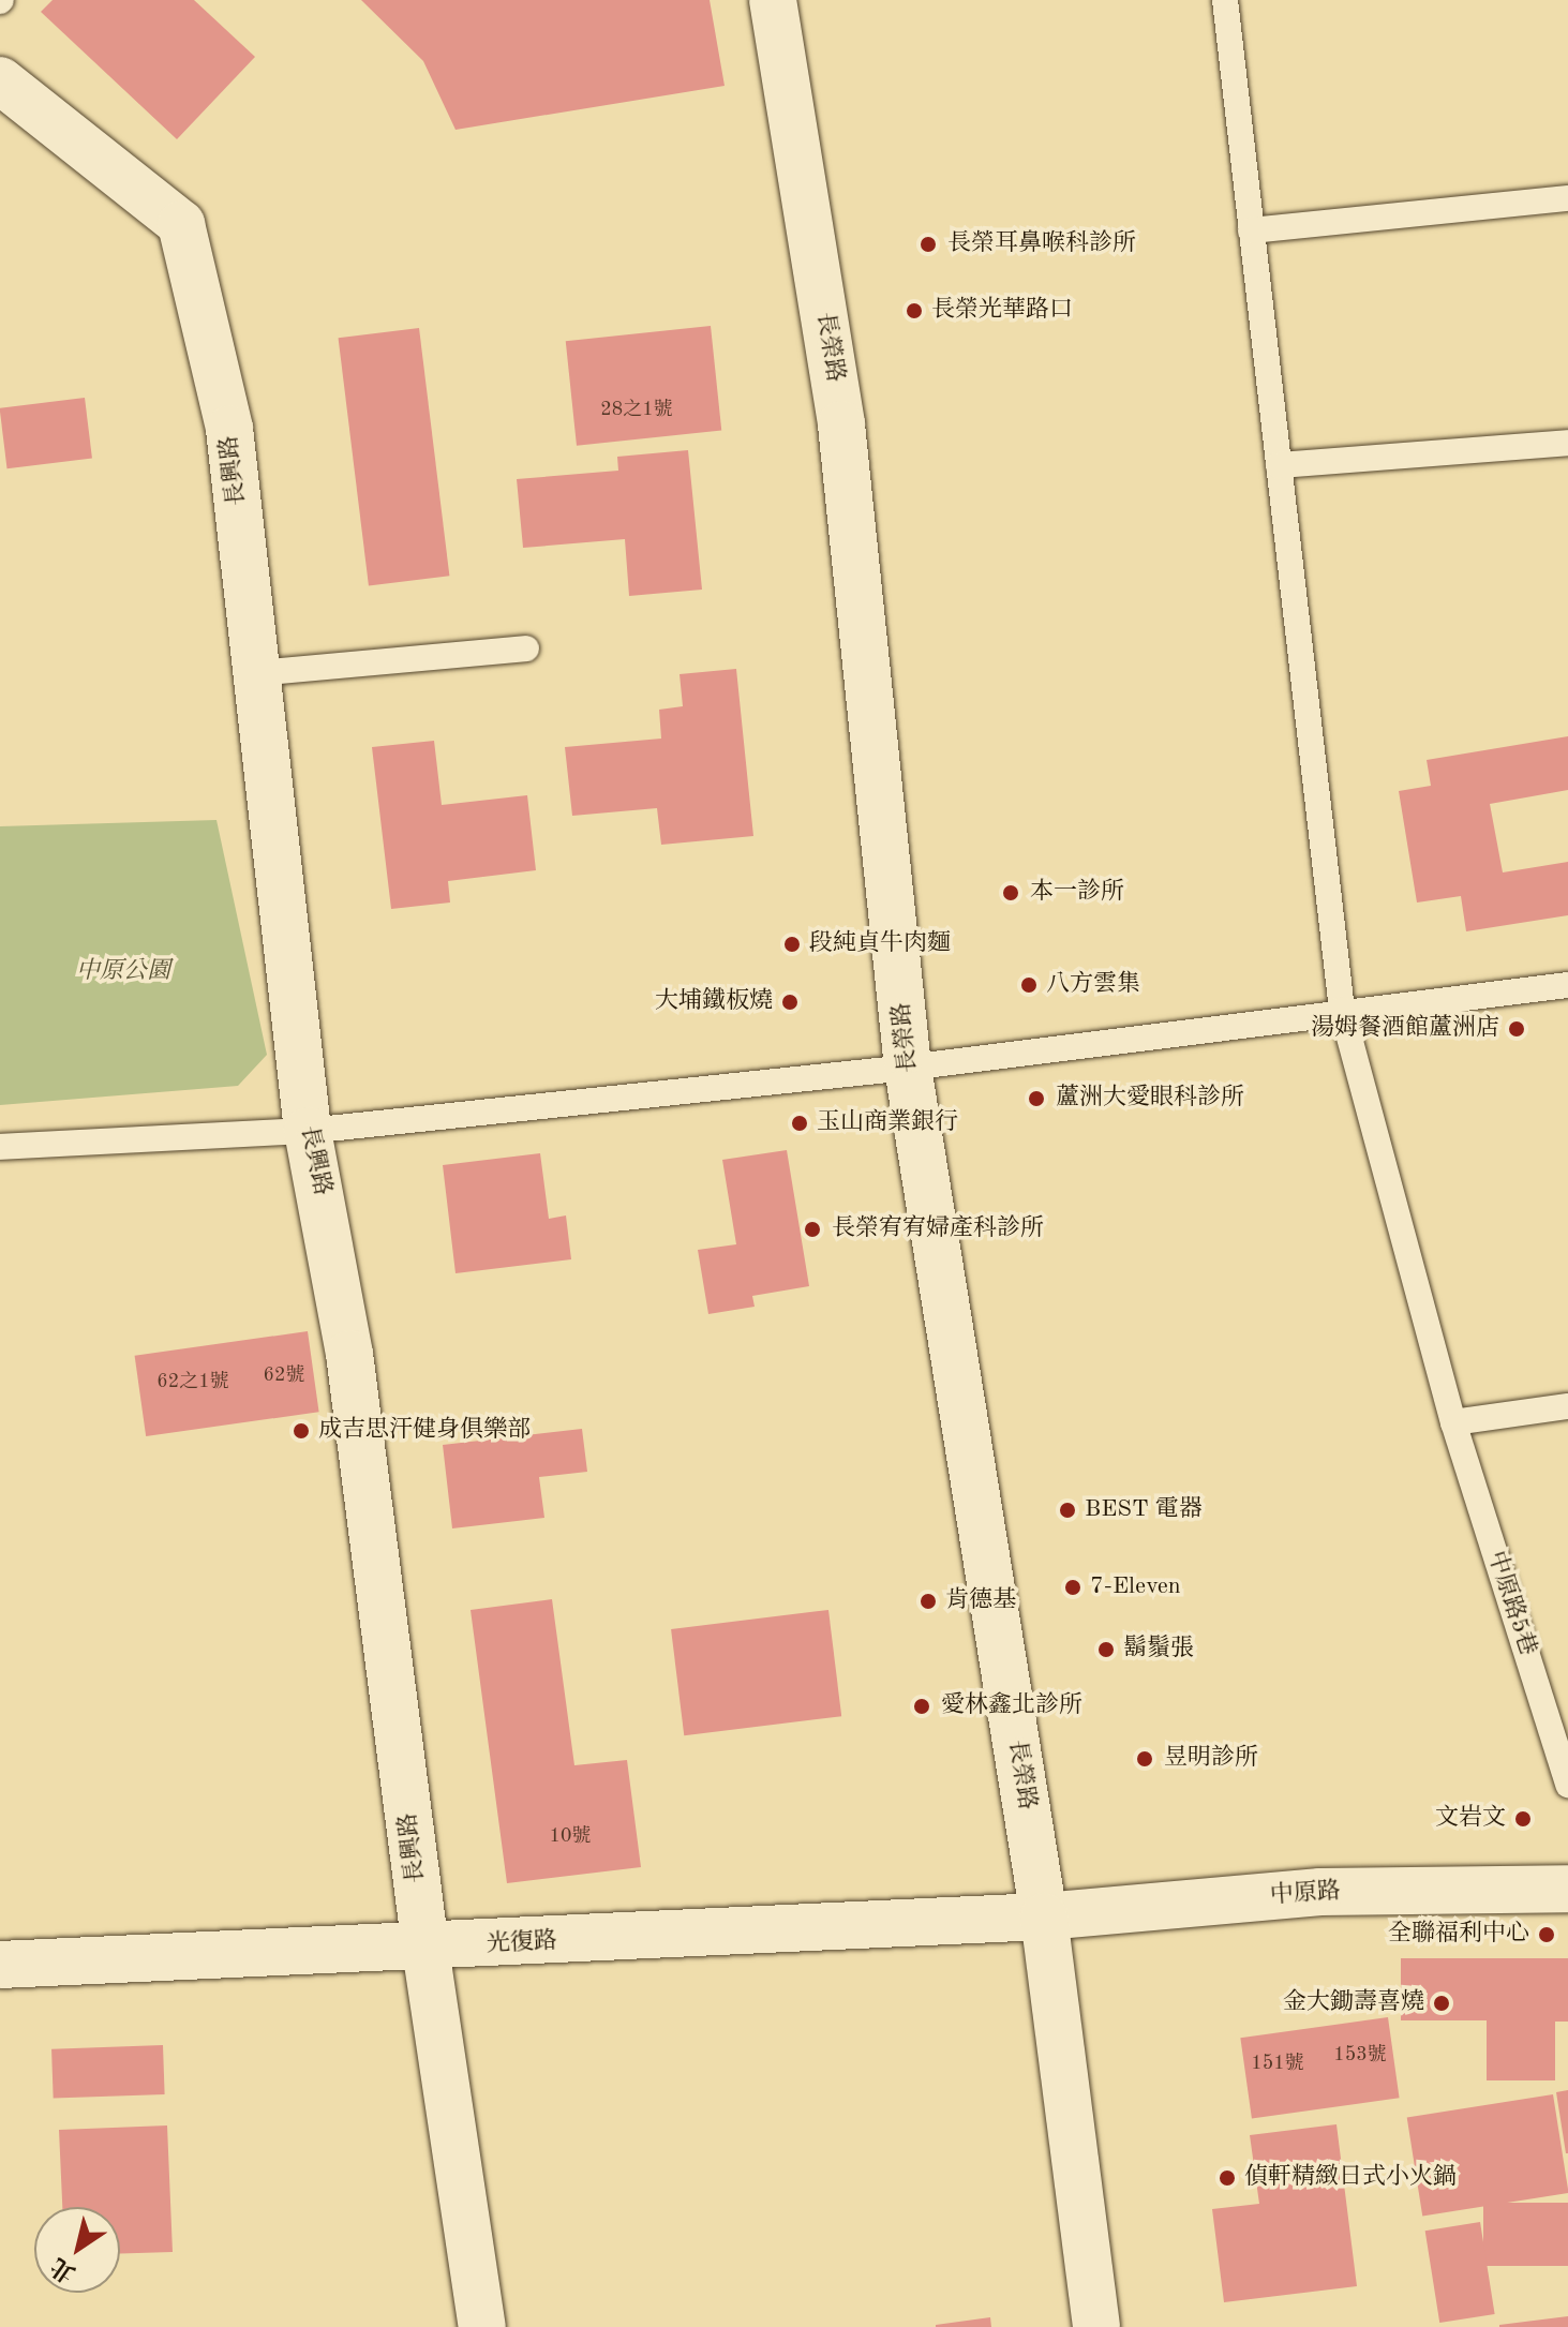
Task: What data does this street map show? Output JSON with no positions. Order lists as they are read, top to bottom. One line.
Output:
{"streets":{"street":["長榮路","長興路","中原路","光復路"],"lane":["中原路5巷"]},"crossings":[["長榮路","中原路"],["長榮路","光復路"],["長興路","光復路"],["中原路","光復路"]],"parks":["中原公園"],"places":["長榮耳鼻喉科診所","長榮光華路口","本一診所","段純貞牛肉麵","八方雲集","大埔鐵板燒","湯姆餐酒館蘆洲店","蘆洲大愛眼科診所","玉山商業銀行","長榮宥宥婦產科診所","成吉思汗健身俱樂部","BEST 電器","7-Eleven","肯德基","鬍鬚張","愛林鑫北診所","昱明診所","文岩文","全聯福利中心","金大鋤壽喜燒","偵軒精緻日式小火鍋"],"house_numbers":["28之1號","62號","62之1號","10號","153號","151號"],"north":"bottom left"}
